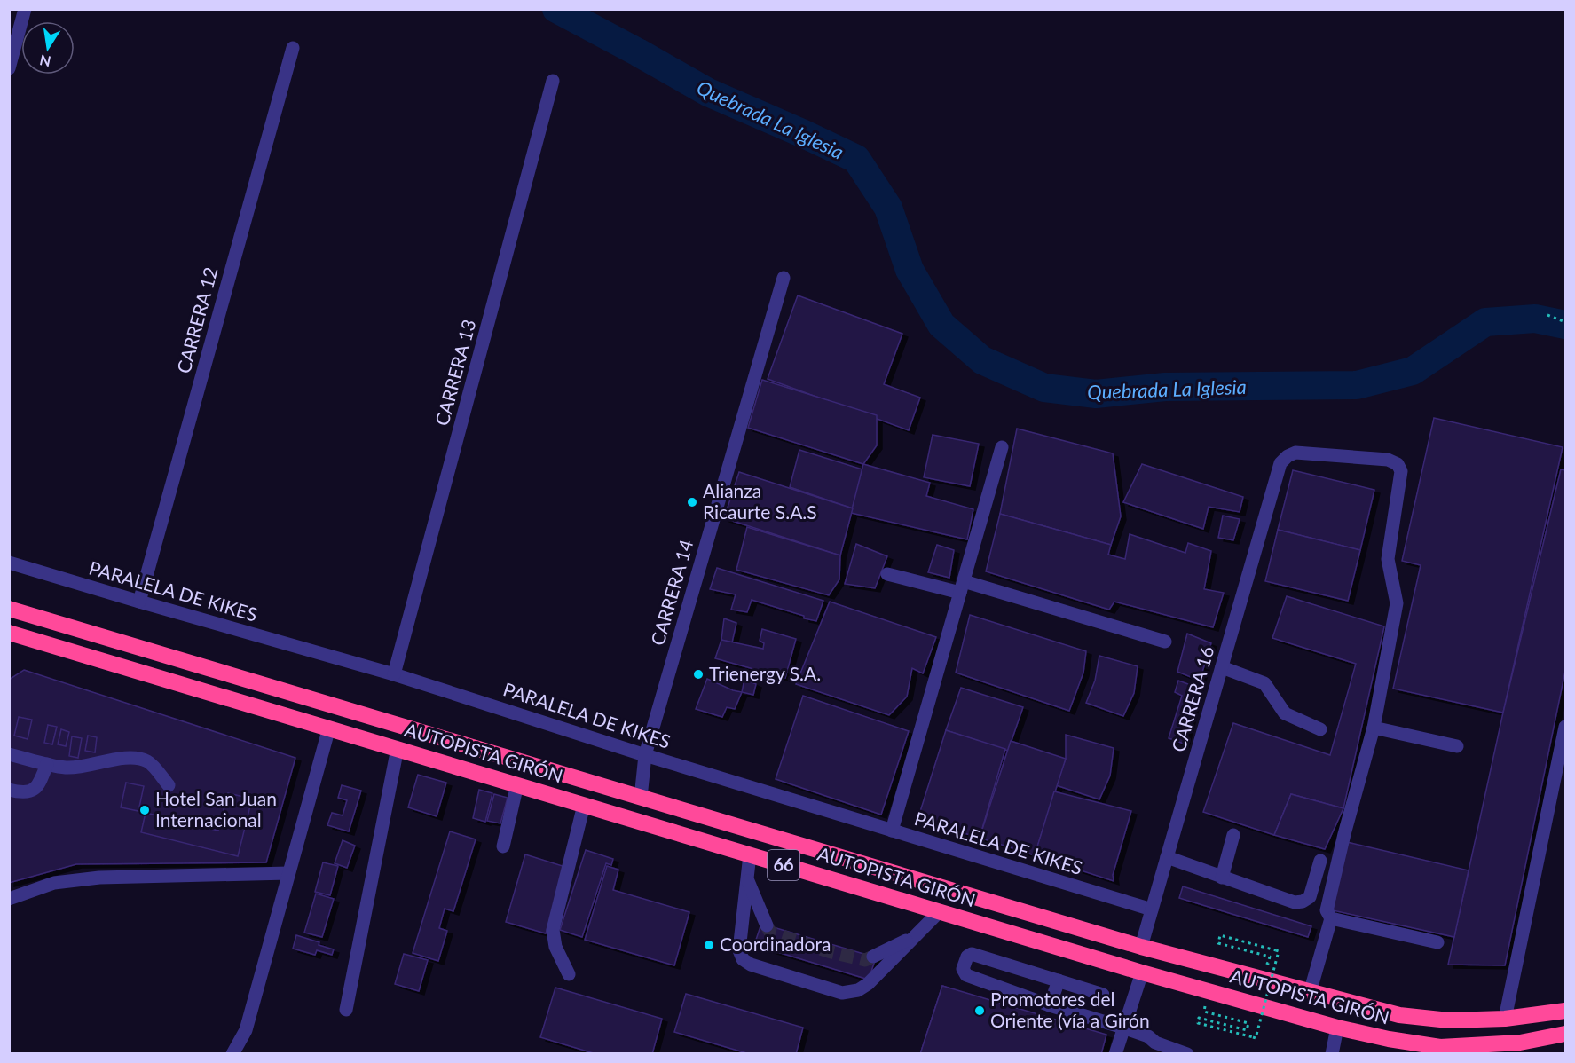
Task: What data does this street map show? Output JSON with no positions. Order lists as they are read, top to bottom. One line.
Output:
{"streets":{"highway":["AUTOPISTA GIRÓN","66"],"street":["CARRERA 12","CARRERA 13","PARALELA DE KIKES","CARRERA 14","CARRERA 16"]},"crossings":[["CARRERA 12","PARALELA DE KIKES"],["CARRERA 13","PARALELA DE KIKES"],["PARALELA DE KIKES","CARRERA 14"],["PARALELA DE KIKES","CARRERA 16"],["CARRERA 14","AUTOPISTA GIRÓN"],["CARRERA 16","AUTOPISTA GIRÓN"]],"water":["Quebrada La Iglesia"],"places":["Alianza Ricaurte S.A.S","Trienergy S.A.","Hotel San Juan Internacional","Coordinadora","Promotores del Oriente (vía a Girón"],"north":"bottom"}
